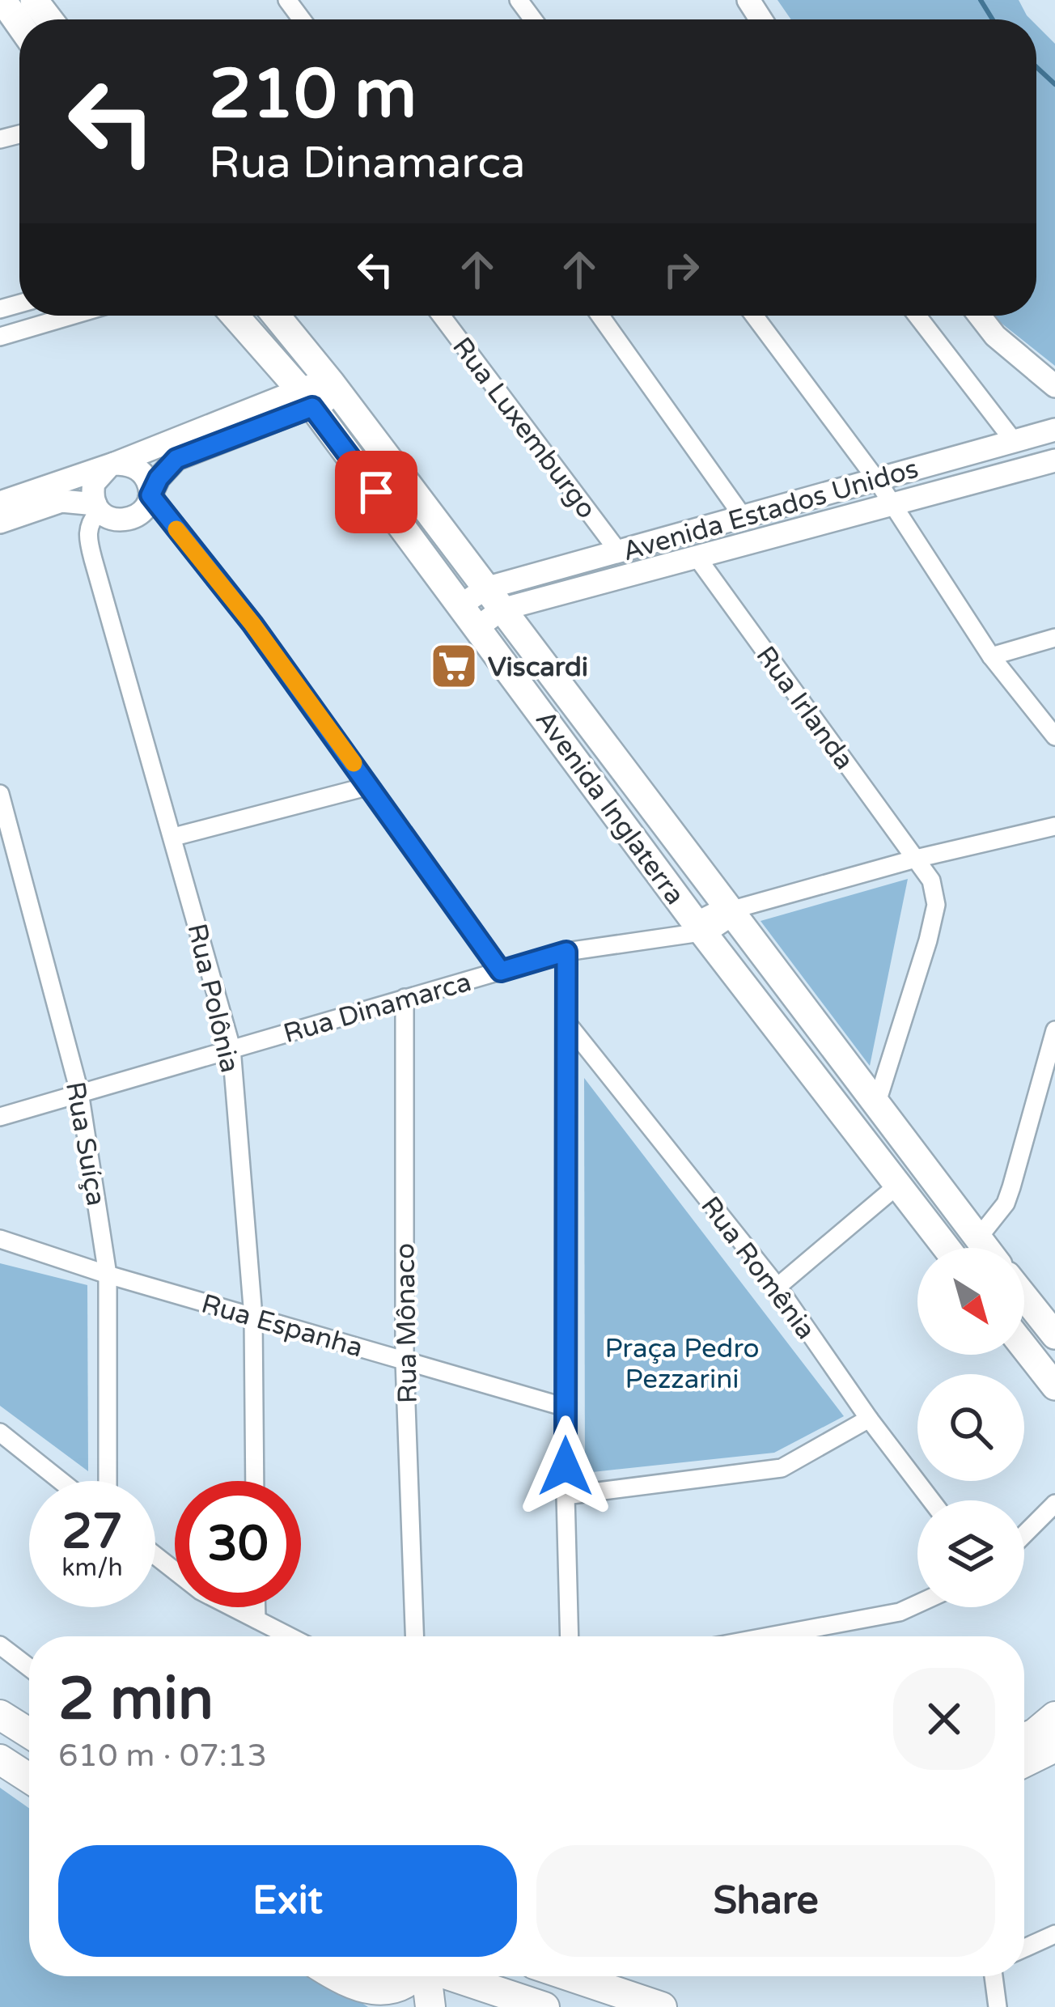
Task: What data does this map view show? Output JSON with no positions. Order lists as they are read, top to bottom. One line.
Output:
{"streets":{"main road":["Avenida Inglaterra"],"street":["Rua Luxemburgo","Avenida Estados Unidos","Rua Irlanda","Rua Polônia","Rua Dinamarca","Rua Suíça","Rua Romênia","Rua Mônaco","Rua Espanha"]},"crossings":[["Rua Luxemburgo","Avenida Estados Unidos"],["Avenida Estados Unidos","Rua Irlanda"],["Avenida Estados Unidos","Avenida Inglaterra"],["Rua Irlanda","Avenida Inglaterra"],["Rua Irlanda","Rua Dinamarca"],["Avenida Inglaterra","Rua Dinamarca"],["Rua Polônia","Rua Dinamarca"],["Rua Polônia","Rua Espanha"],["Rua Dinamarca","Rua Suíça"],["Rua Dinamarca","Rua Mônaco"],["Rua Suíça","Rua Espanha"],["Rua Mônaco","Rua Espanha"]],"parks":["Praça Pedro Pezzarini"],"places":{"supermarket":["Viscardi"]},"north":"bottom right","page":{"turn":["210 m","Rua Dinamarca"],"speed":"27 km/h","limit":"30","heading":["2 min","610 m · 07:13"],"buttons":["Exit","Share"]}}
